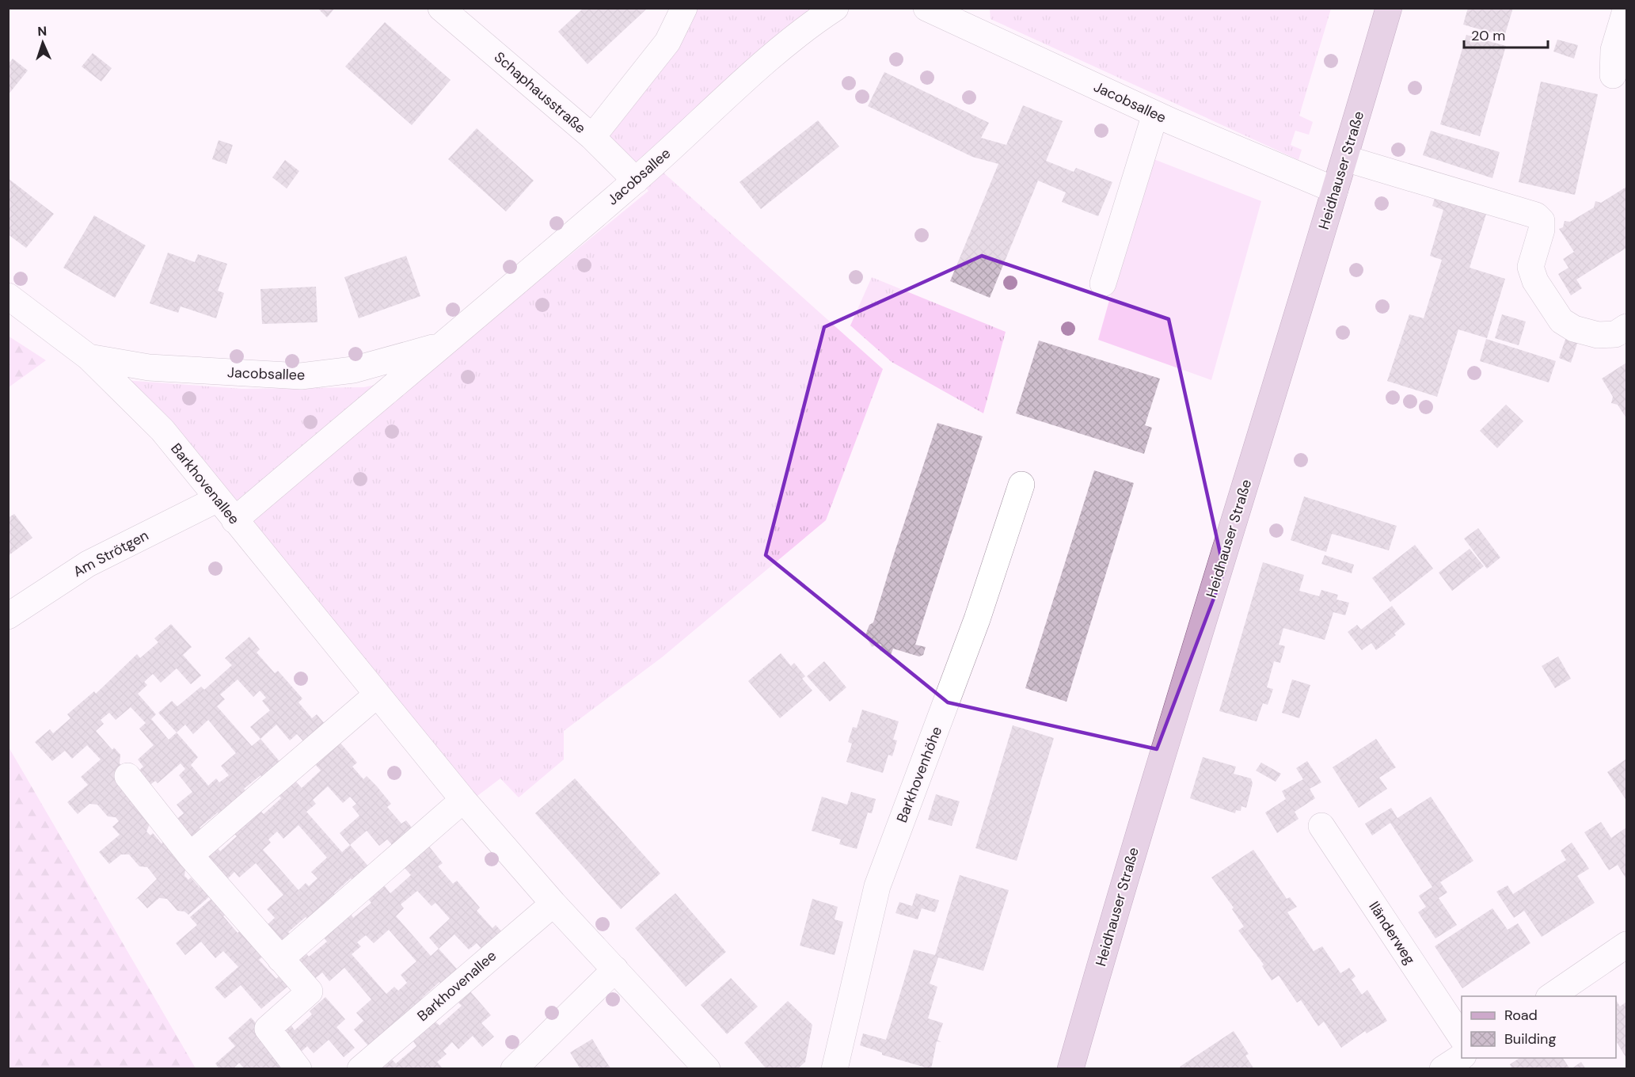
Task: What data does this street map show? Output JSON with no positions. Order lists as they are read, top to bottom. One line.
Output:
{"streets":{"main road":["Heidhauser Straße"],"street":["Schaphausstraße","Jacobsallee","Barkhovenallee","Am Strötgen","Barkhovenhöhe","Iländerweg"]},"crossings":[["Schaphausstraße","Jacobsallee"],["Jacobsallee","Heidhauser Straße"],["Jacobsallee","Barkhovenallee"],["Barkhovenallee","Am Strötgen"]],"legend":["Road","Building"],"scale_bar":"20 m","north":"top"}
